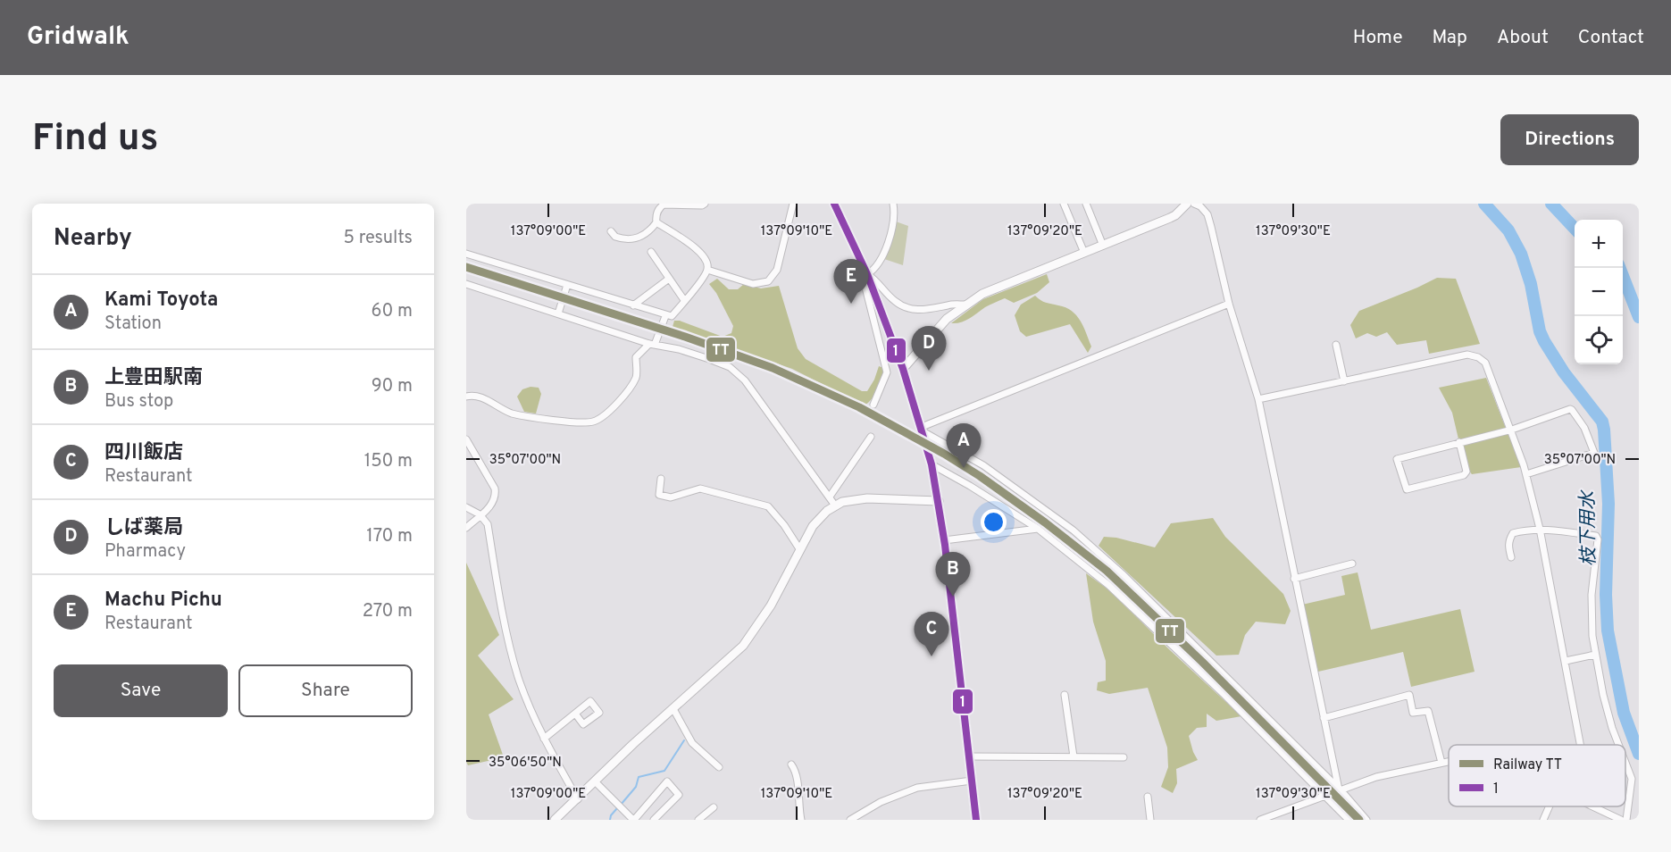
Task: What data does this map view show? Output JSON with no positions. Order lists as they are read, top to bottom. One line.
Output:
{"water":["枝下用水"],"lines":["transit line 1","rail line TT"],"legend":["Railway TT","1"],"page":{"header":"Gridwalk","nav":["Home","Map","About","Contact"],"buttons":["Directions",["Save","Share"]],"title":"Find us","heading":["Nearby","5 results"],"map_buttons":["+","−"],"pins":["E","D","A","B","C"],"list":[{"mark":"A","name":"Kami Toyota","note":"Station","value":"60 m"},{"mark":"B","name":"上豊田駅南","note":"Bus stop","value":"90 m"},{"mark":"C","name":"四川飯店","note":"Restaurant","value":"150 m"},{"mark":"D","name":"しば薬局","note":"Pharmacy","value":"170 m"},{"mark":"E","name":"Machu Pichu","note":"Restaurant","value":"270 m"}]},"coordinates":["137°09'00\"E","137°09'10\"E","137°09'20\"E","137°09'30\"E","35°07'00\"N","35°06'50\"N"]}
